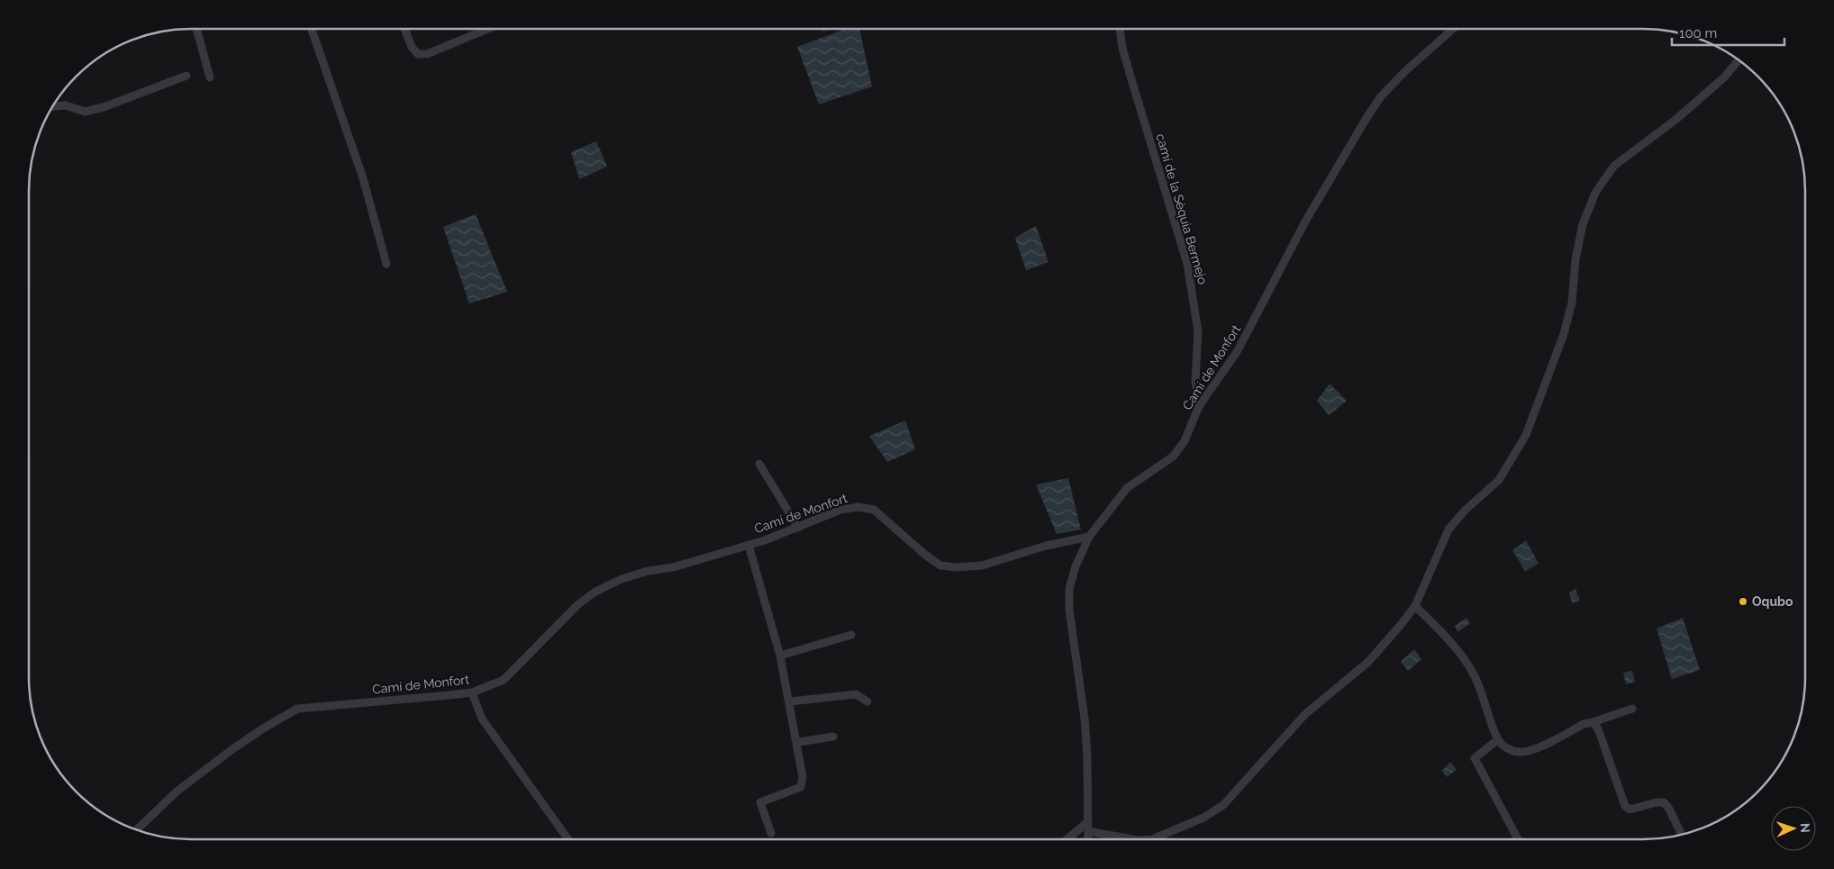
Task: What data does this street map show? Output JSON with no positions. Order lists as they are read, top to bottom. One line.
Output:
{"streets":{"street":["camí de la Sèquia Bermejo","Camí de Monfort"]},"crossings":[["camí de la Sèquia Bermejo","Camí de Monfort"]],"places":["Oqubo"],"scale_bar":"100 m","north":"right"}
